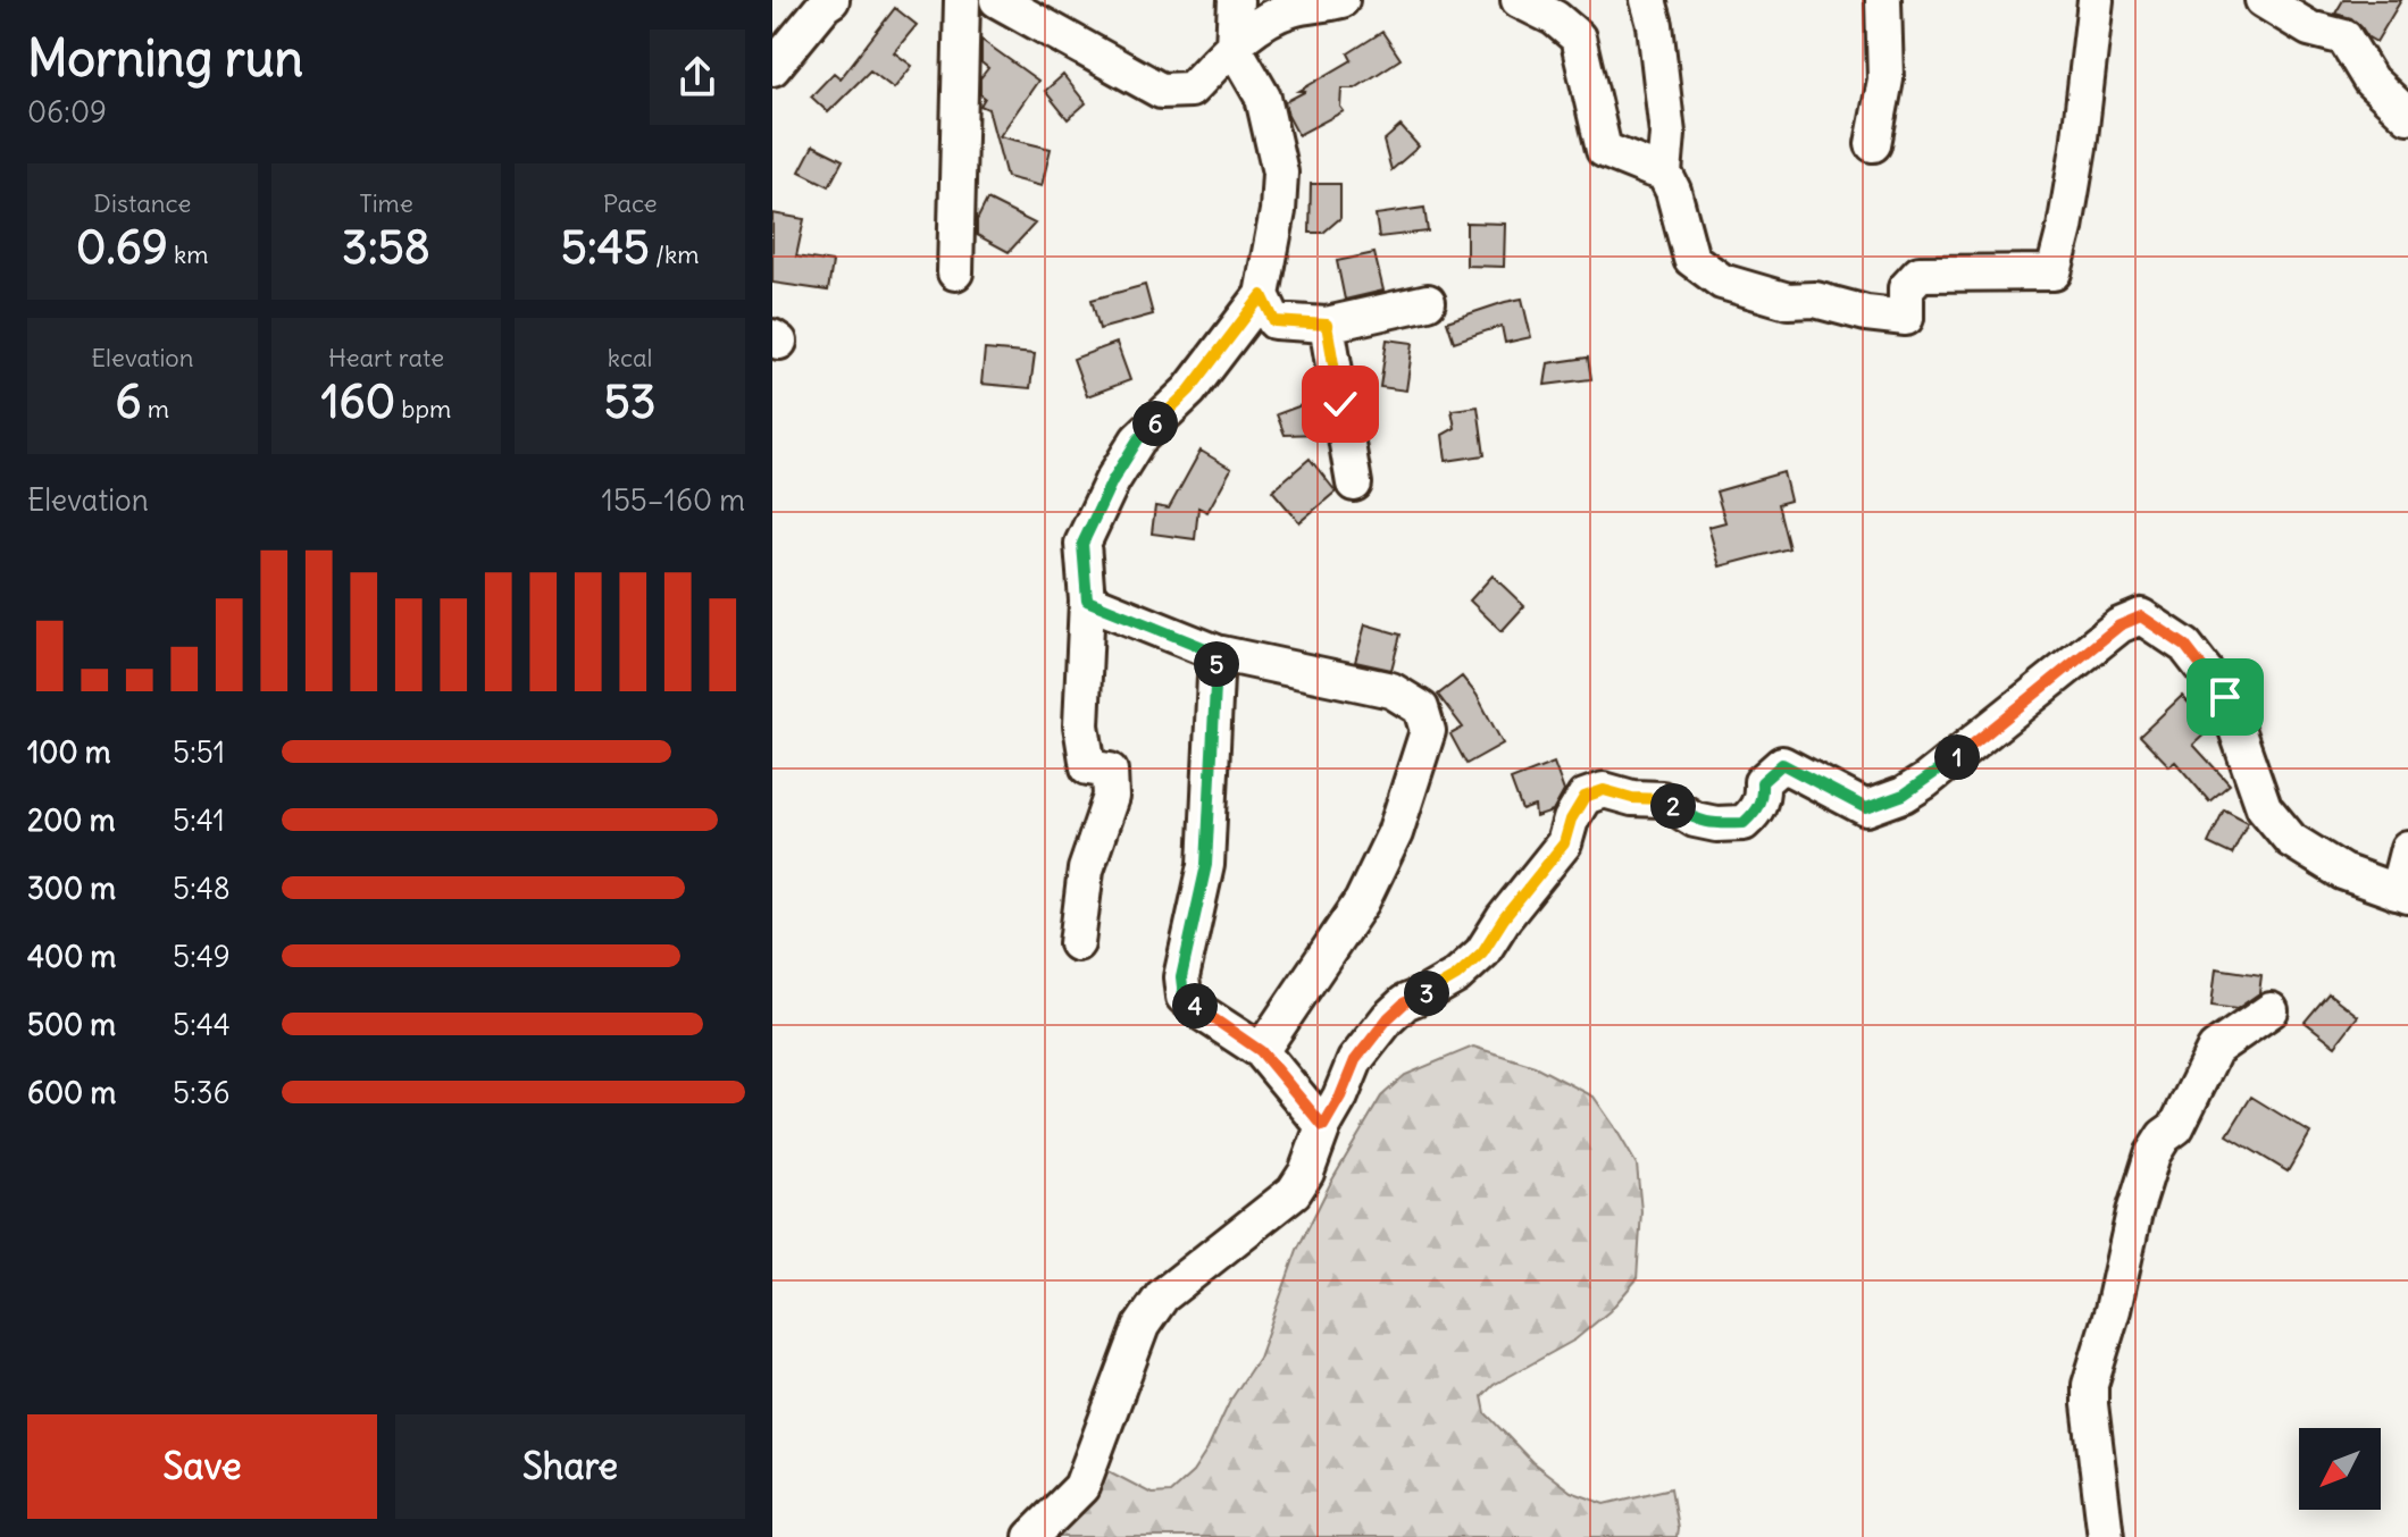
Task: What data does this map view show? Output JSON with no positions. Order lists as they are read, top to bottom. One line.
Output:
{"north":"bottom left","page":{"heading":["Morning run","06:09"],"stats":[["Distance","0.69 km"],["Time","3:58"],["Pace","5:45 /km"],["Elevation","6 m"],["Heart rate","160 bpm"],["kcal","53"]],"pins":["6","5","1","2","3","4"],"chart":["Elevation","155–160 m"],"list":[{"name":"100 m","note":"5:51"},{"name":"200 m","note":"5:41"},{"name":"300 m","note":"5:48"},{"name":"400 m","note":"5:49"},{"name":"500 m","note":"5:44"},{"name":"600 m","note":"5:36"}],"buttons":["Save","Share"]}}
